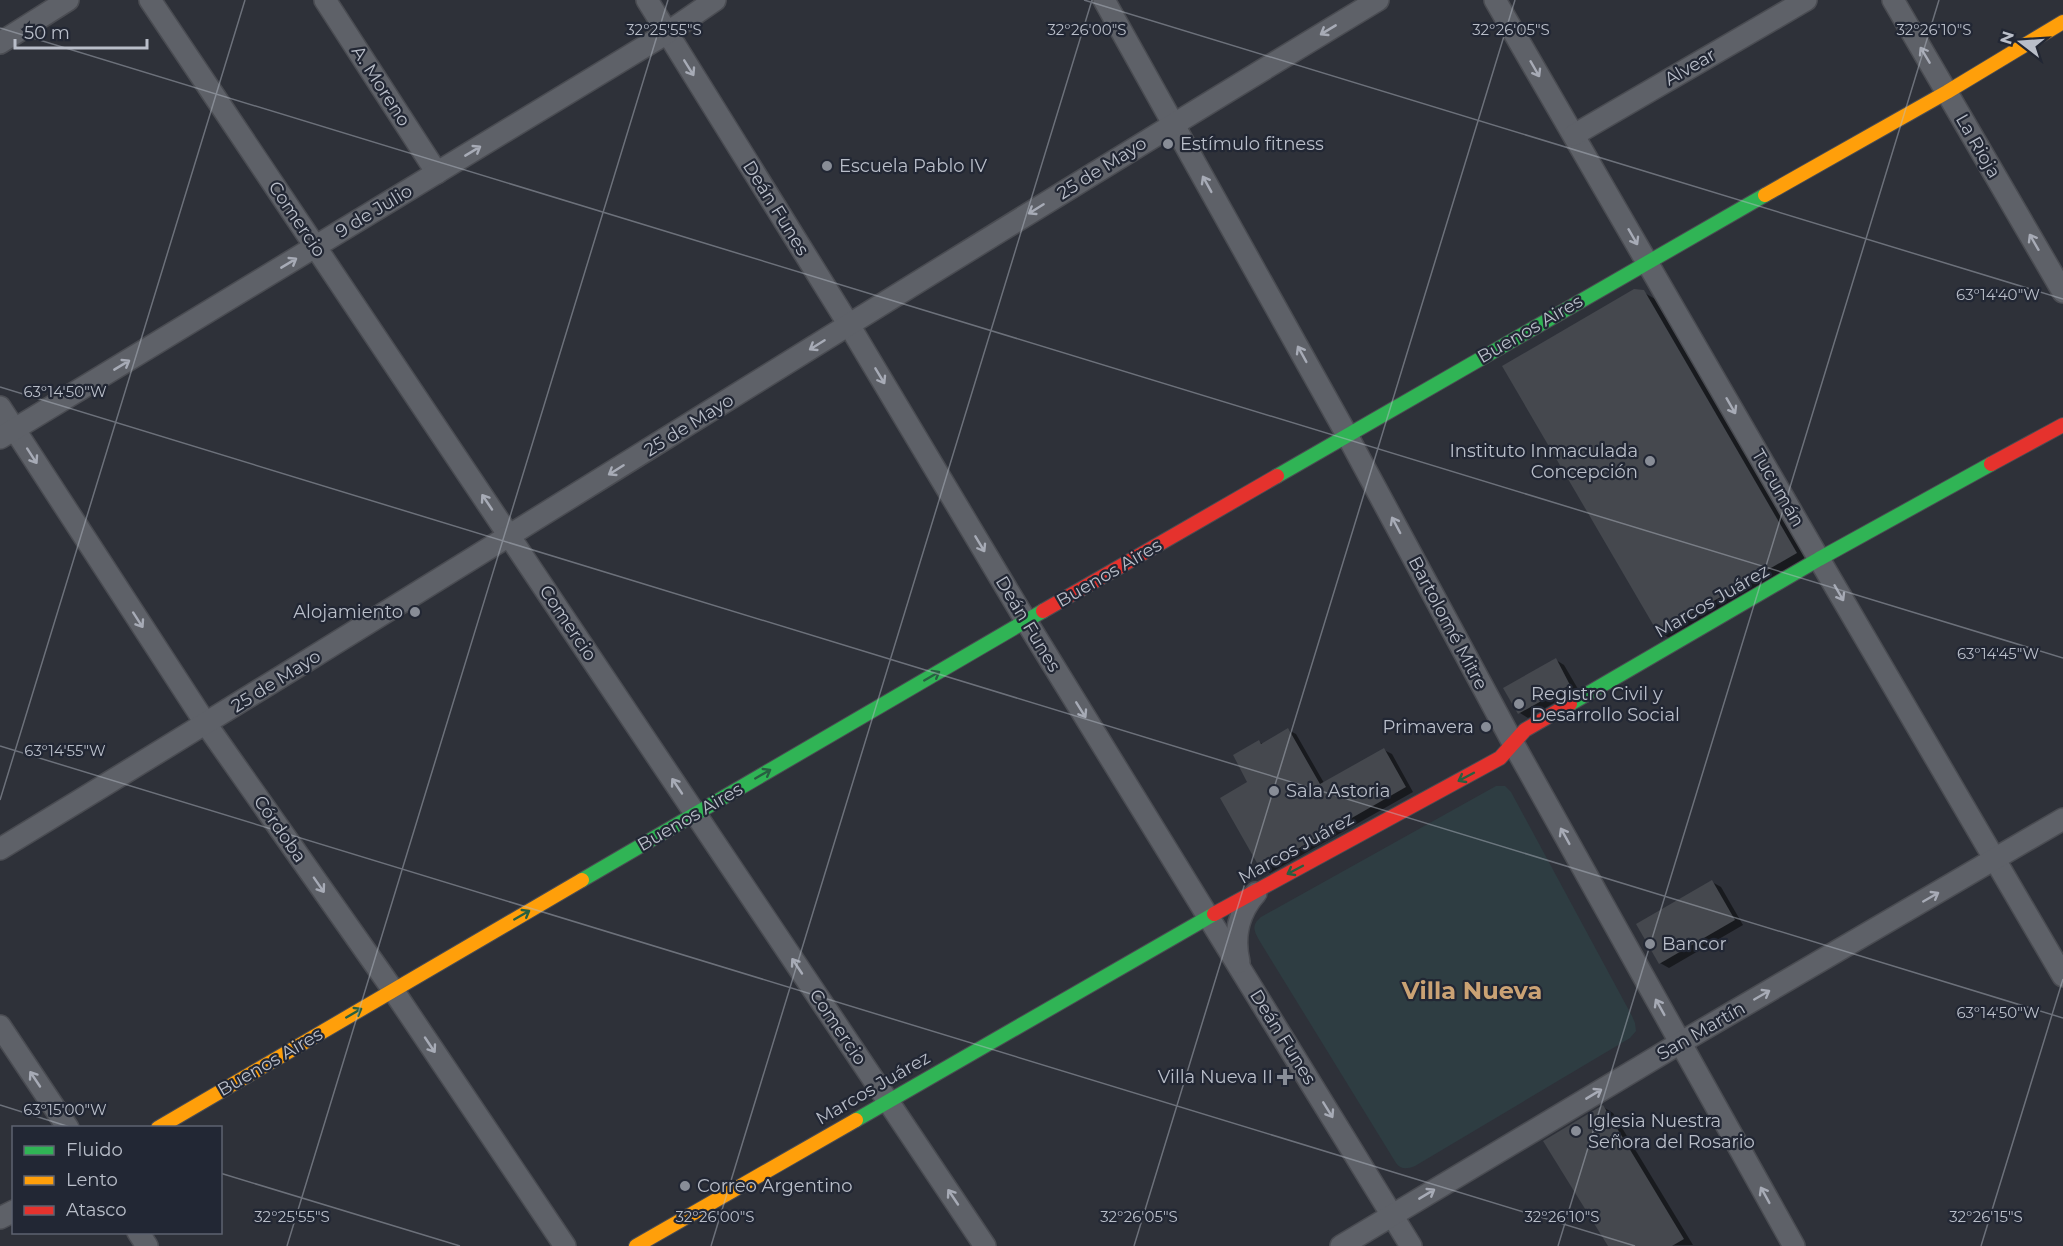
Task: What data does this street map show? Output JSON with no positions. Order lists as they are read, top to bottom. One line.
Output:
{"streets":{"street":["Alvear","A. Moreno","La Rioja","25 de Mayo","Deán Funes","9 de Julio","Comercio","Buenos Aires","Tucumán","Marcos Juárez","Bartolomé Mitre","Córdoba","San Martín"]},"crossings":[["Alvear","Tucumán"],["A. Moreno","9 de Julio"],["La Rioja","Buenos Aires"],["25 de Mayo","Deán Funes"],["25 de Mayo","Comercio"],["25 de Mayo","Bartolomé Mitre"],["25 de Mayo","Córdoba"],["Deán Funes","9 de Julio"],["Deán Funes","Buenos Aires"],["Deán Funes","Marcos Juárez"],["Deán Funes","San Martín"],["9 de Julio","Comercio"],["9 de Julio","Córdoba"],["Comercio","Buenos Aires"],["Comercio","Marcos Juárez"],["Buenos Aires","Tucumán"],["Buenos Aires","Bartolomé Mitre"],["Buenos Aires","Córdoba"],["Tucumán","Marcos Juárez"],["Tucumán","San Martín"],["Marcos Juárez","Bartolomé Mitre"],["Bartolomé Mitre","San Martín"]],"one_way":["La Rioja","25 de Mayo","Deán Funes","9 de Julio","Comercio","Buenos Aires","Tucumán","Bartolomé Mitre","Córdoba","San Martín"],"districts":["Villa Nueva"],"places":{"other":["Estímulo fitness","Escuela Pablo IV","Instituto Inmaculada Concepción","Alojamiento","Registro Civil y Desarrollo Social","Primavera","Sala Astoria","Bancor","Iglesia Nuestra Señora del Rosario","Correo Argentino"],"health":["Villa Nueva II"]},"legend":["Fluido","Lento","Atasco"],"scale_bar":"50 m","north":"left","coordinates":["32°25'55\"S","32°26'00\"S","32°26'05\"S","32°26'10\"S","63°14'40\"W","63°14'50\"W","63°14'45\"W","63°14'55\"W","63°15'00\"W","32°26'15\"S"]}
